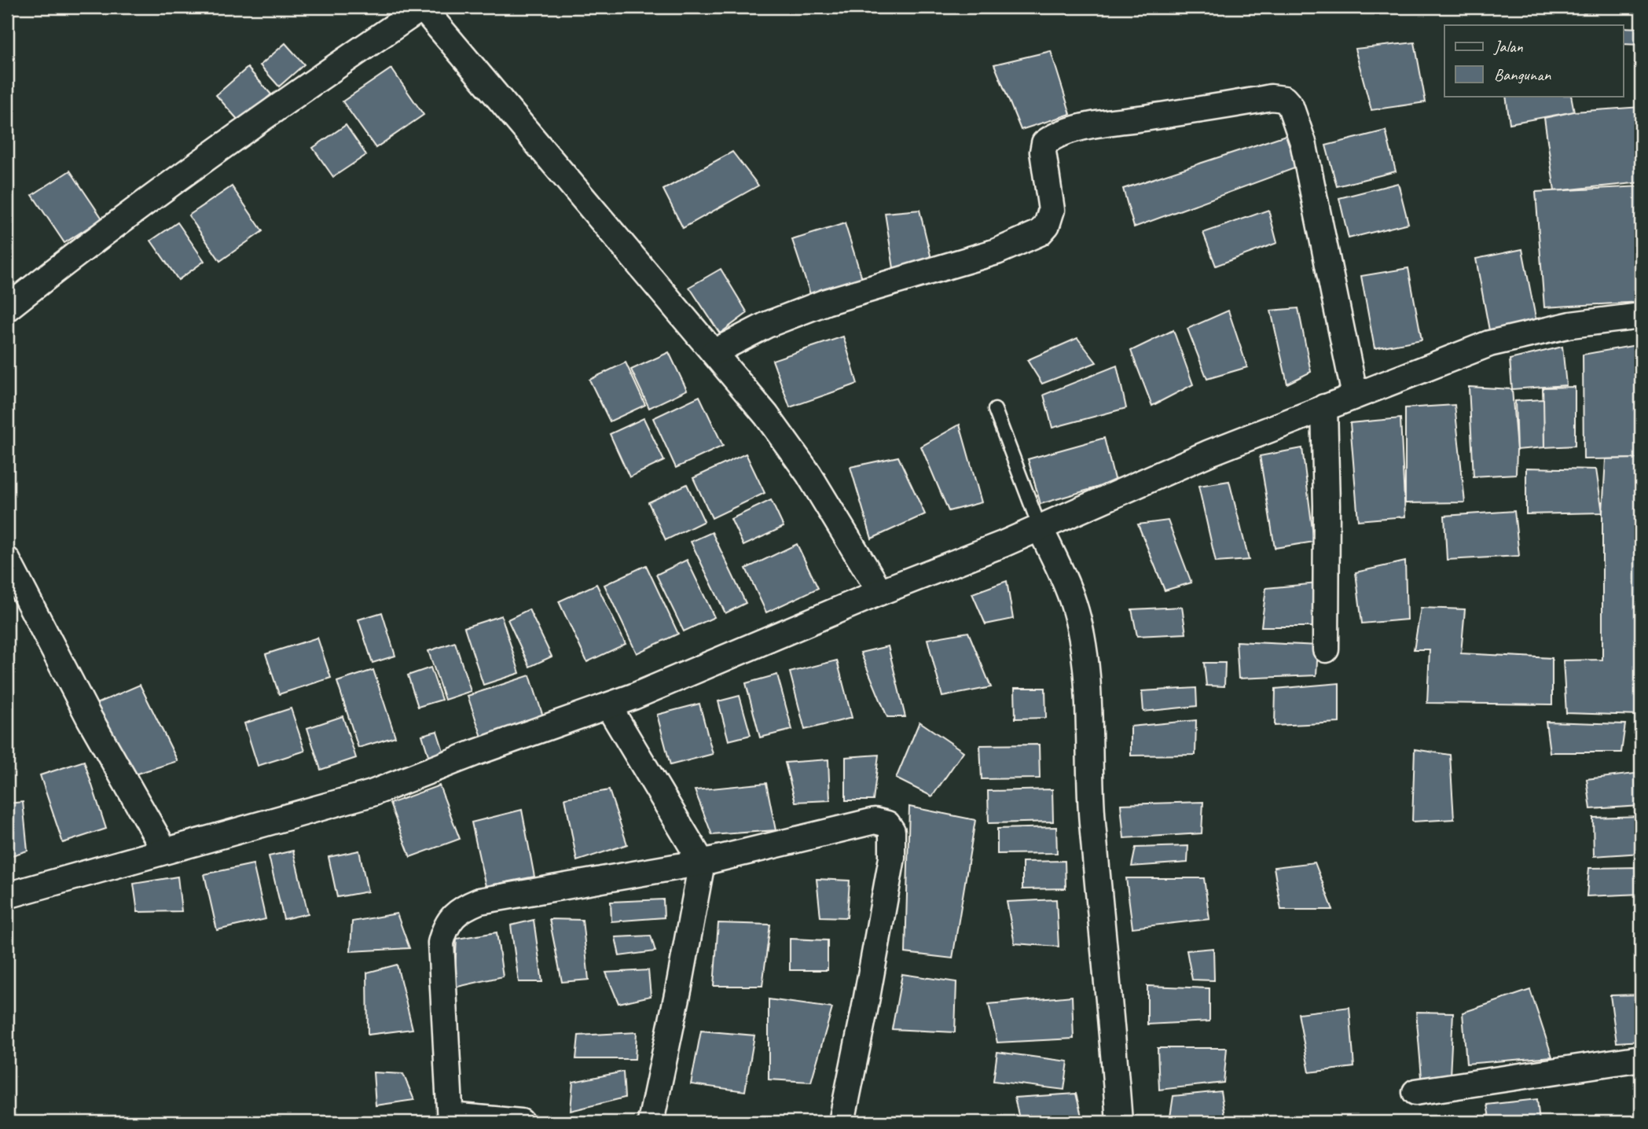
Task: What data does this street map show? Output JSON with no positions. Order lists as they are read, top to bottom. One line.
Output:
{"legend":["Jalan","Bangunan"]}
